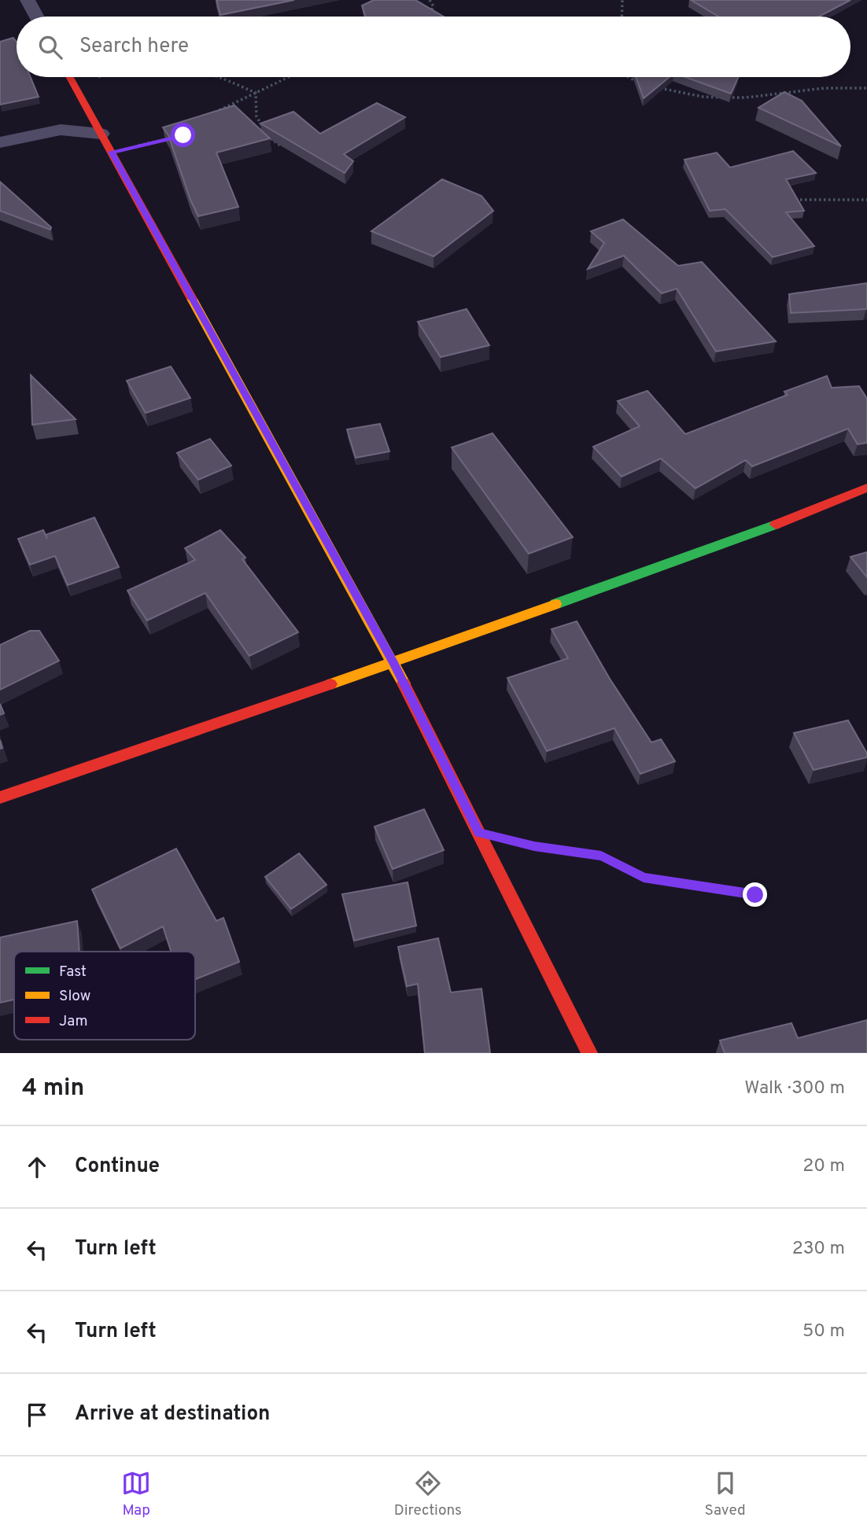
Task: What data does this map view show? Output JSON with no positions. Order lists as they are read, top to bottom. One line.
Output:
{"legend":["Fast","Slow","Jam"],"page":{"search":"Search here","heading":["4 min","Walk · 300 m"],"list":[["Continue","20 m"],["Turn left","230 m"],["Turn left","50 m"],"Arrive at destination"],"nav":["Map","Directions","Saved"]}}
